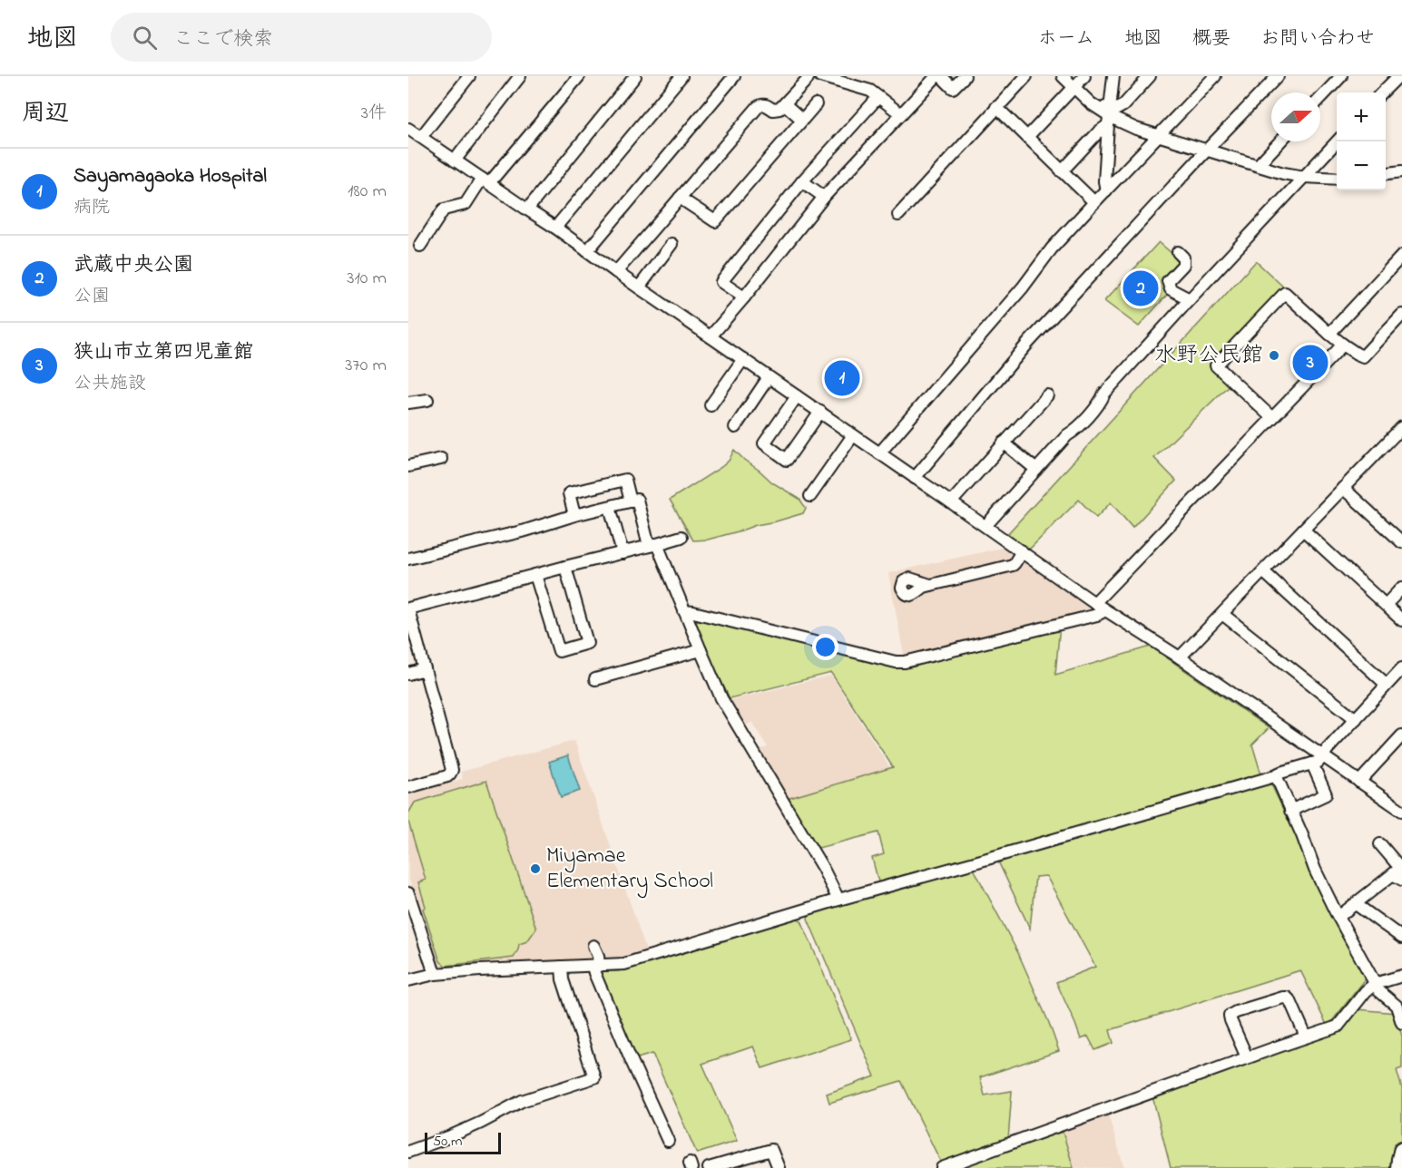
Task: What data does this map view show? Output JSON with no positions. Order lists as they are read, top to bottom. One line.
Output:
{"places":["水野公民館","Miyamae Elementary School"],"scale_bar":"50 m","north":"right","page":{"header":"地図","search":"ここで検索","nav":["ホーム","地図","概要","お問い合わせ"],"heading":["周辺","3件"],"map_buttons":["+","−"],"list":[{"mark":"1","name":"Sayamagaoka Hospital","note":"病院","value":"180 m"},{"mark":"2","name":"武蔵中央公園","note":"公園","value":"310 m"},{"mark":"3","name":"狭山市立第四児童館","note":"公共施設","value":"370 m"}],"pins":["2","3","1"],"scale":"50 m"}}
